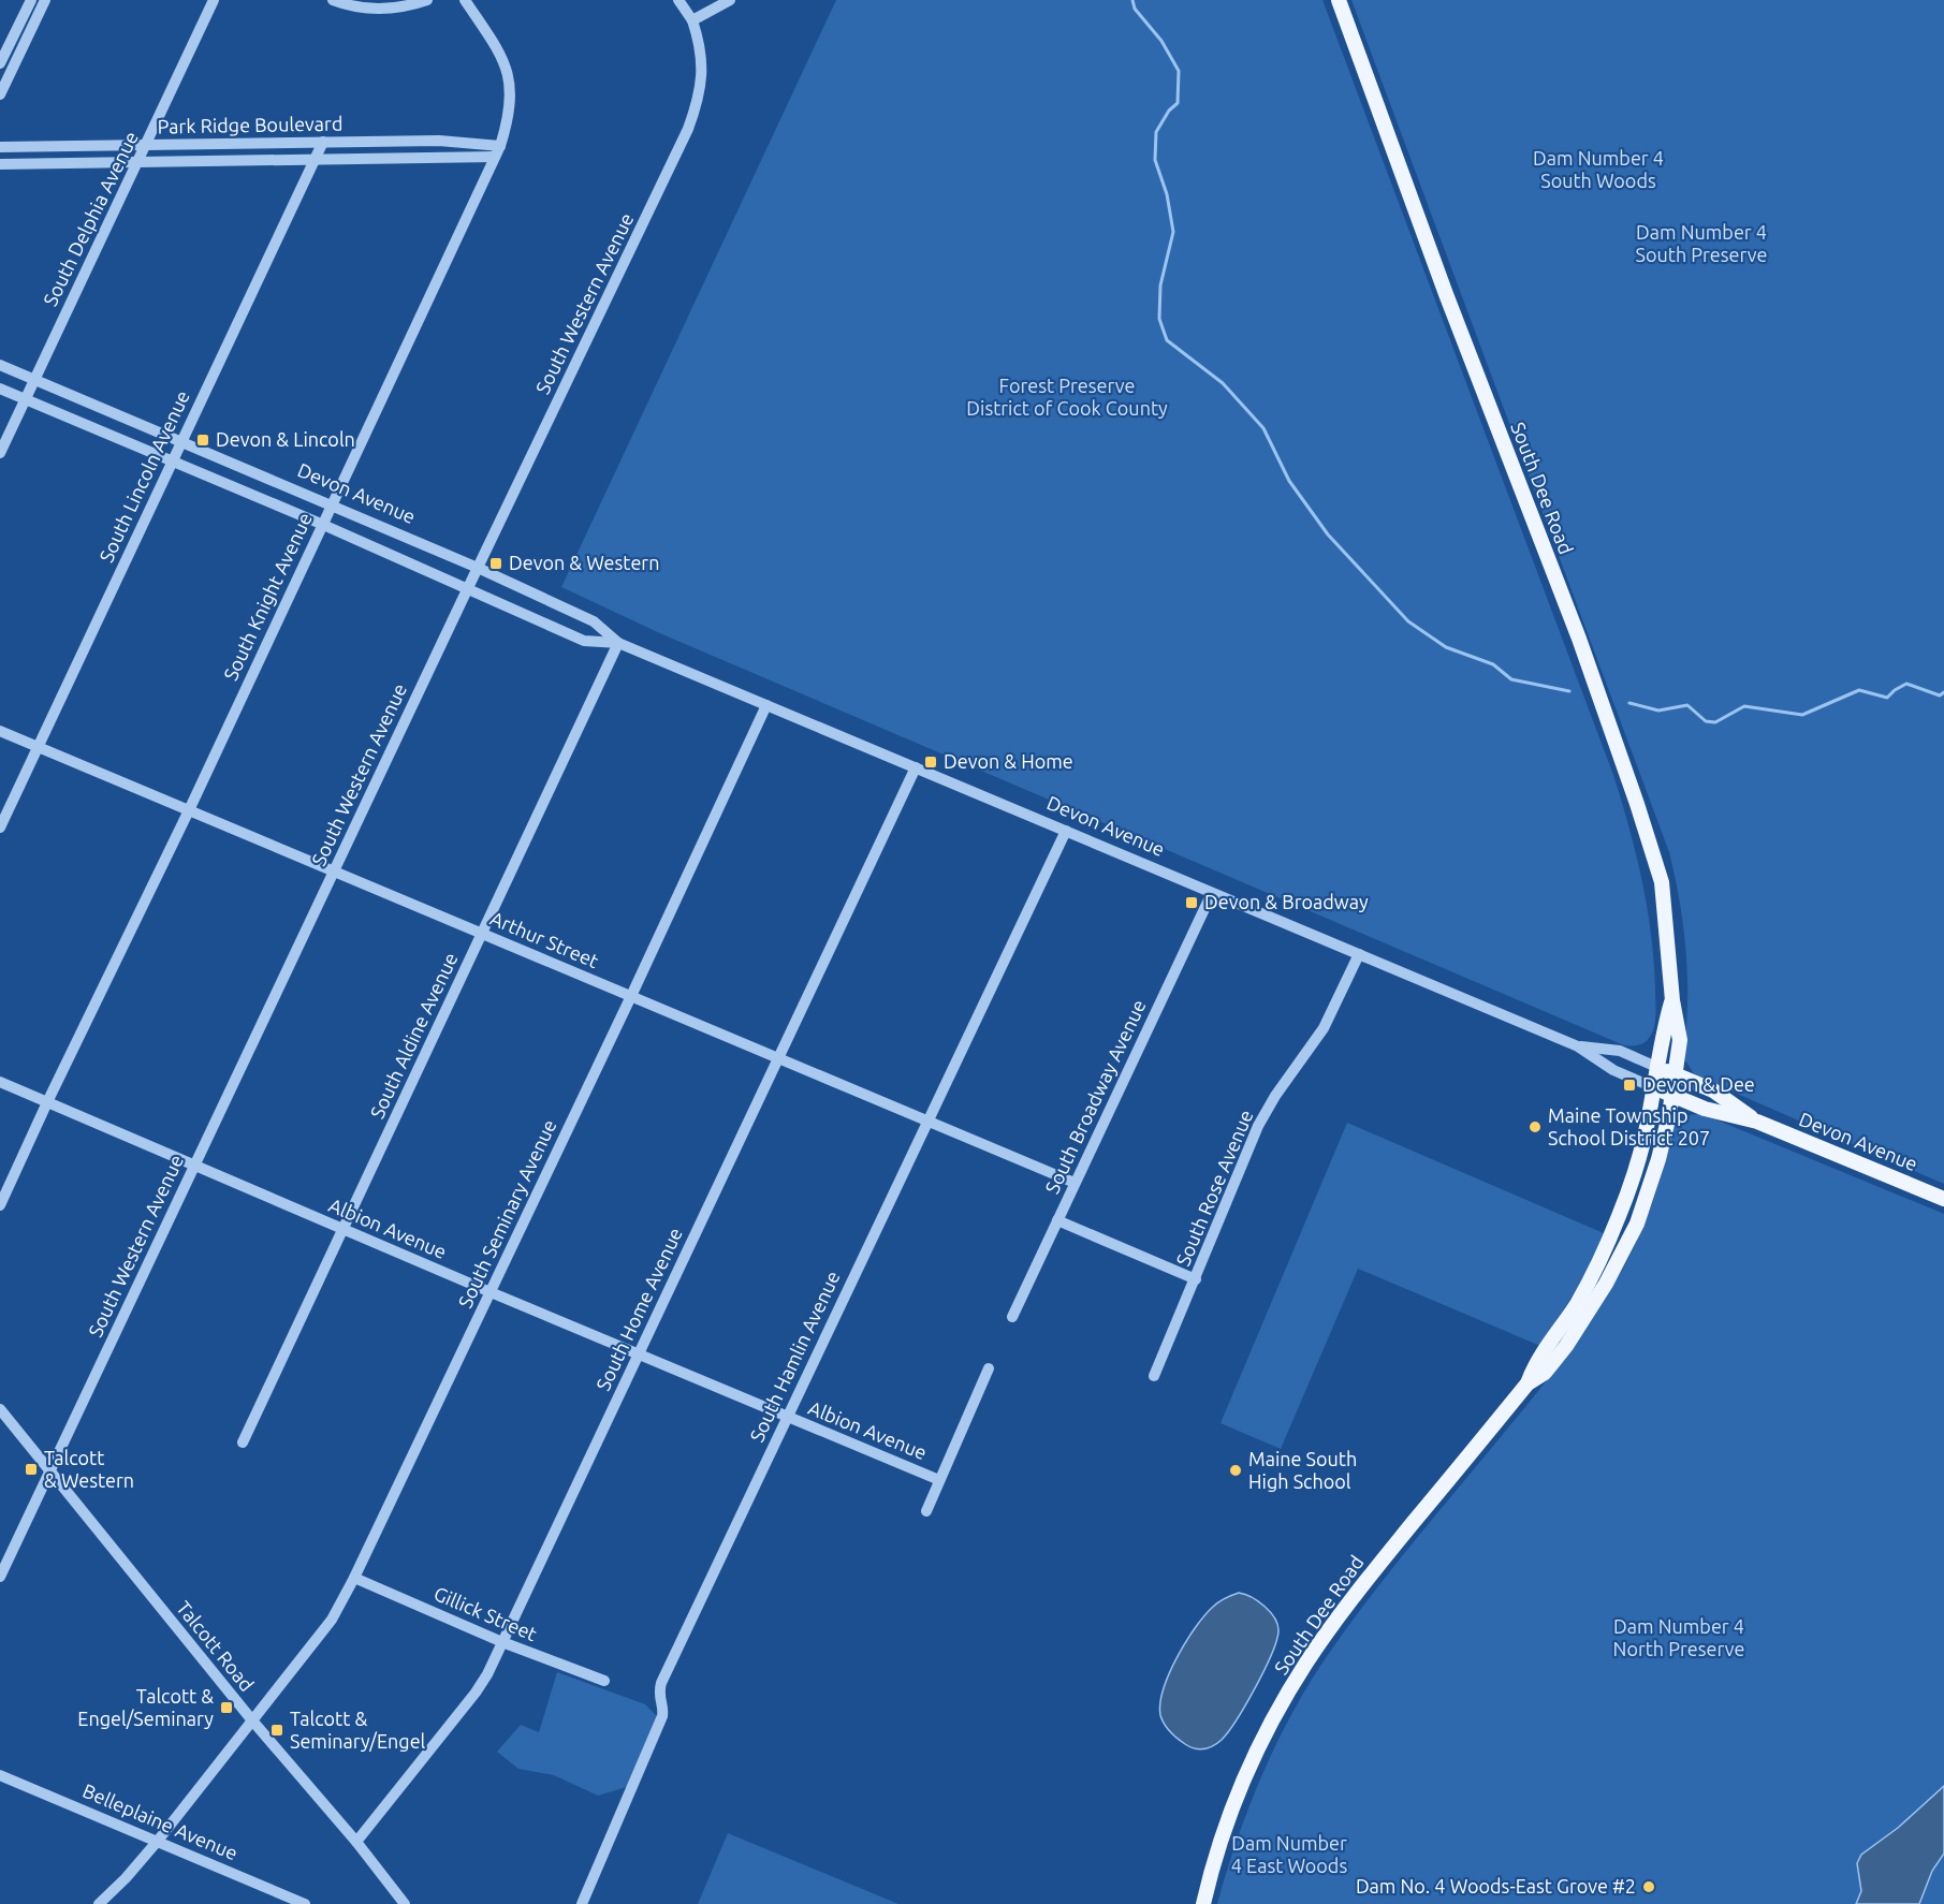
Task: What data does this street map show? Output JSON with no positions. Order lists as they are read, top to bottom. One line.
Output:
{"streets":{"main road":["South Dee Road","Devon Avenue"],"street":["Park Ridge Boulevard","South Delphia Avenue","South Western Avenue","South Lincoln Avenue","South Knight Avenue","Arthur Street","South Aldine Avenue","South Broadway Avenue","South Rose Avenue","South Seminary Avenue","Albion Avenue","South Home Avenue","South Hamlin Avenue","Gillick Street","Talcott Road","Belleplaine Avenue"]},"crossings":[["Park Ridge Boulevard","South Delphia Avenue"],["Park Ridge Boulevard","South Lincoln Avenue"],["Park Ridge Boulevard","South Knight Avenue"],["South Delphia Avenue","Devon Avenue"],["South Western Avenue","Devon Avenue"],["South Western Avenue","Arthur Street"],["South Western Avenue","Albion Avenue"],["South Western Avenue","Talcott Road"],["South Lincoln Avenue","Devon Avenue"],["South Lincoln Avenue","Arthur Street"],["South Dee Road","Devon Avenue"],["Devon Avenue","South Knight Avenue"],["Devon Avenue","South Aldine Avenue"],["Devon Avenue","South Broadway Avenue"],["Devon Avenue","South Rose Avenue"],["Devon Avenue","South Seminary Avenue"],["Devon Avenue","South Home Avenue"],["Devon Avenue","South Hamlin Avenue"],["South Knight Avenue","Arthur Street"],["South Knight Avenue","Albion Avenue"],["Arthur Street","South Aldine Avenue"],["Arthur Street","South Broadway Avenue"],["Arthur Street","South Seminary Avenue"],["Arthur Street","South Home Avenue"],["Arthur Street","South Hamlin Avenue"],["South Aldine Avenue","Albion Avenue"],["South Seminary Avenue","Albion Avenue"],["South Seminary Avenue","Gillick Street"],["South Seminary Avenue","Talcott Road"],["South Seminary Avenue","Belleplaine Avenue"],["Albion Avenue","South Home Avenue"],["Albion Avenue","South Hamlin Avenue"],["South Home Avenue","Gillick Street"],["South Home Avenue","Talcott Road"]],"parks":["Dam Number 4 South Woods","Dam Number 4 South Preserve","Forest Preserve District of Cook County","Dam Number 4 North Preserve","Dam Number 4 East Woods"],"places":{"transit":["Devon & Lincoln","Devon & Western","Devon & Home","Devon & Broadway","Devon & Dee","Talcott & Western","Talcott & Engel/Seminary","Talcott & Seminary/Engel"],"other":["Maine Township School District 207","Maine South High School","Dam No. 4 Woods-East Grove #2"]}}
